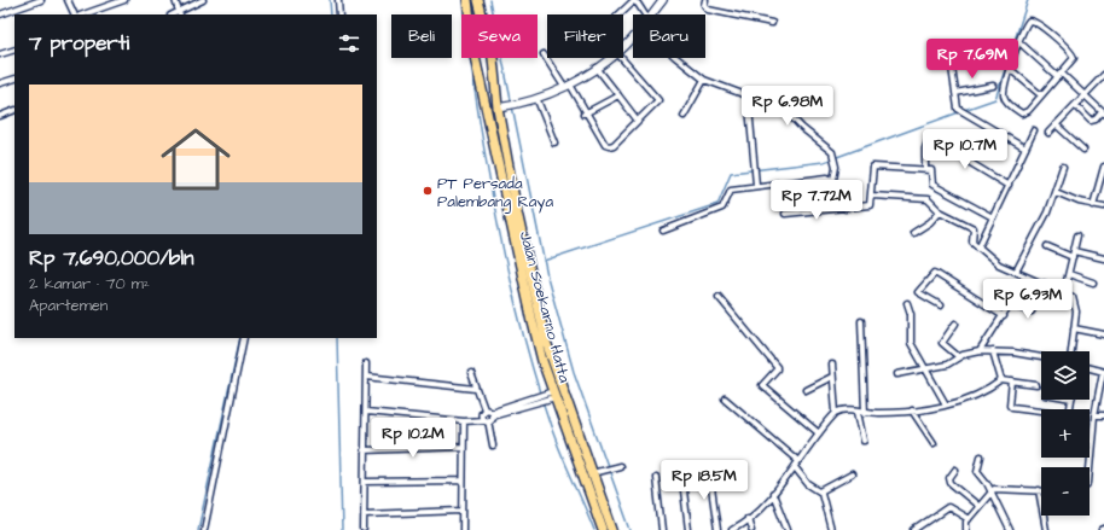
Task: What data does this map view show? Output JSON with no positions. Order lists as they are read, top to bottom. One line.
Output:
{"streets":{"highway":["Jalan Soekarno Hatta"]},"places":["PT Persada Palembang Raya"],"page":{"chip":["Beli","Sewa","Filter","Baru"],"heading":"7 properti","price":["Rp 7.69M","Rp 6.98M","Rp 10.7M","Rp 7.72M","Rp 6.93M","Rp 10.2M","Rp 18.5M"],"list":[{"name":"Rp 7,690,000/bln","note":"2 kamar · 70 m² · Apartemen"}],"map_buttons":["+","−"]}}
